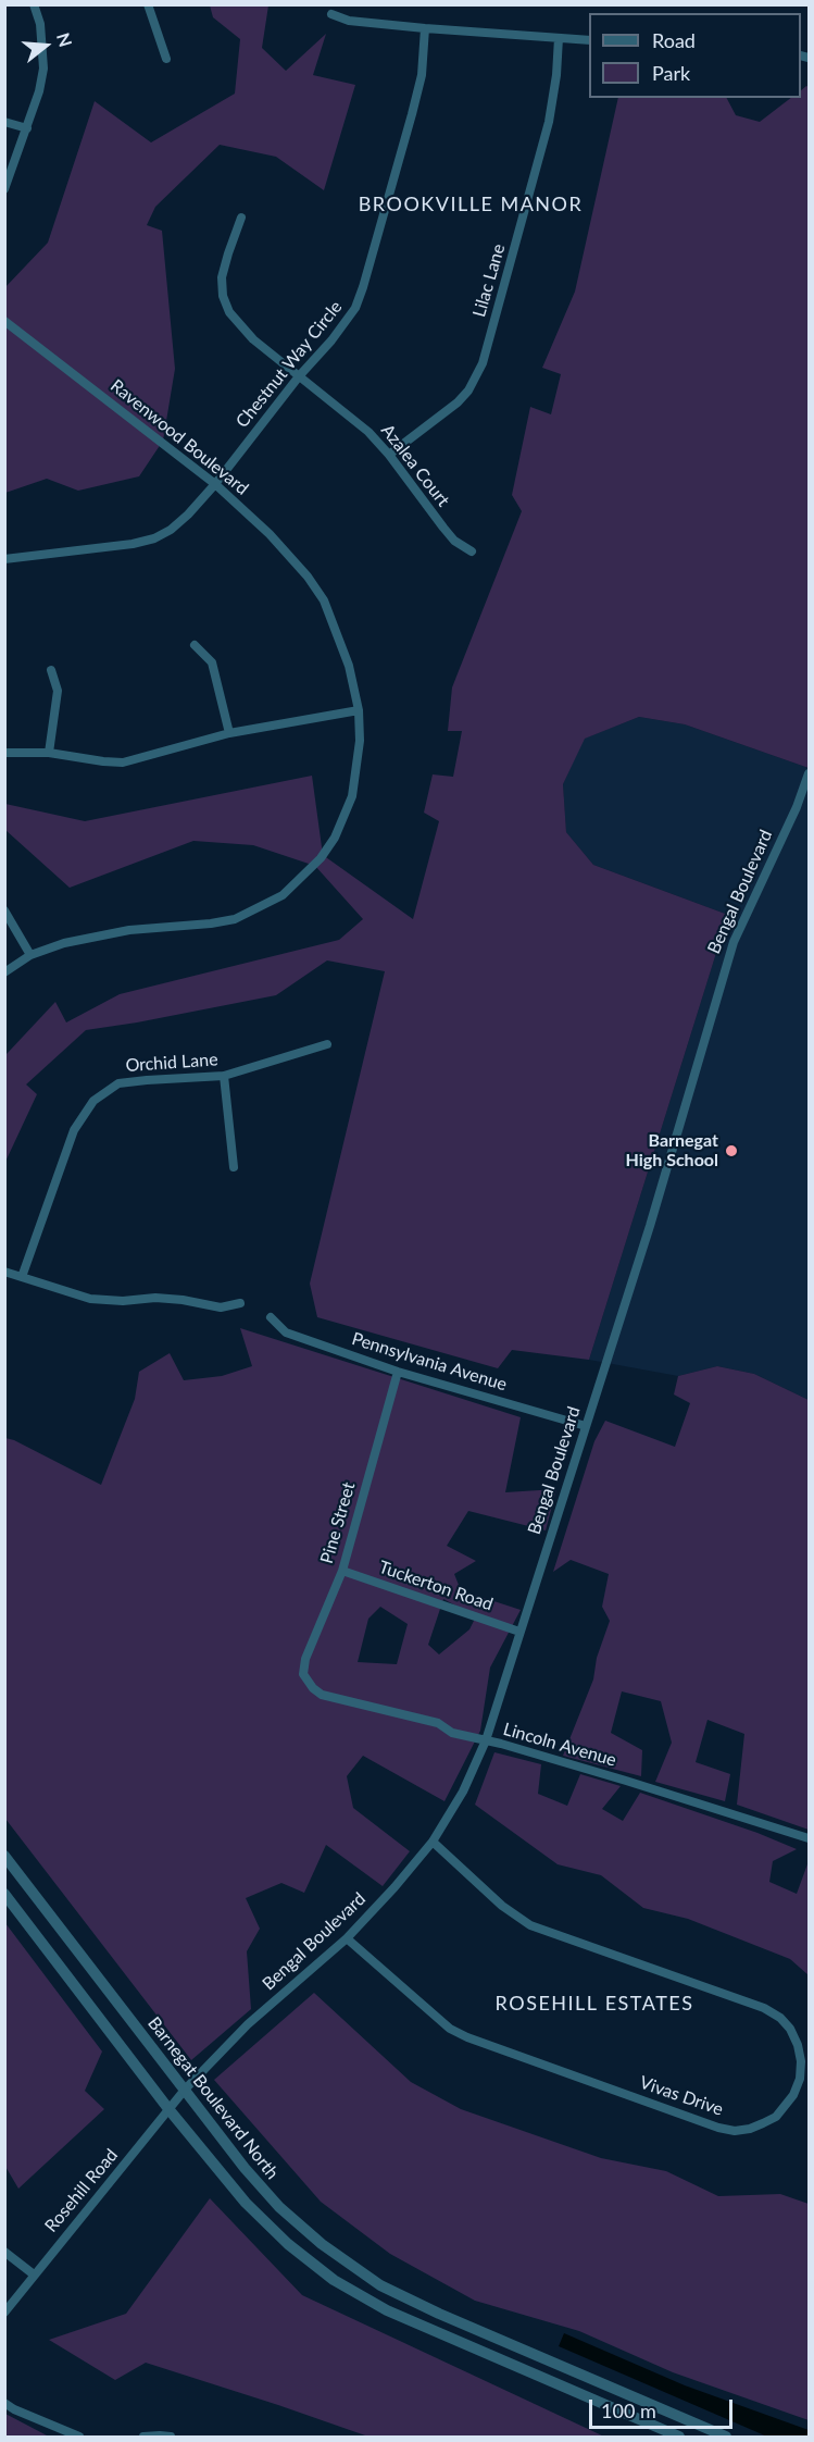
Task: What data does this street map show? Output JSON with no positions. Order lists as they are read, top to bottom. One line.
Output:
{"streets":{"street":["Lilac Lane","Chestnut Way Circle","Ravenwood Boulevard","Azalea Court","Bengal Boulevard","Orchid Lane","Pennsylvania Avenue","Pine Street","Tuckerton Road","Lincoln Avenue","Vivas Drive","Barnegat Boulevard North","Rosehill Road"]},"crossings":[["Lilac Lane","Azalea Court"],["Chestnut Way Circle","Ravenwood Boulevard"],["Chestnut Way Circle","Azalea Court"],["Bengal Boulevard","Pennsylvania Avenue"],["Bengal Boulevard","Tuckerton Road"],["Bengal Boulevard","Lincoln Avenue"],["Bengal Boulevard","Vivas Drive"],["Bengal Boulevard","Barnegat Boulevard North"],["Bengal Boulevard","Rosehill Road"],["Pennsylvania Avenue","Pine Street"],["Pine Street","Tuckerton Road"],["Pine Street","Lincoln Avenue"],["Barnegat Boulevard North","Rosehill Road"]],"districts":["BROOKVILLE MANOR","ROSEHILL ESTATES"],"places":["Barnegat High School"],"legend":["Road","Park"],"scale_bar":"100 m","north":"right"}
